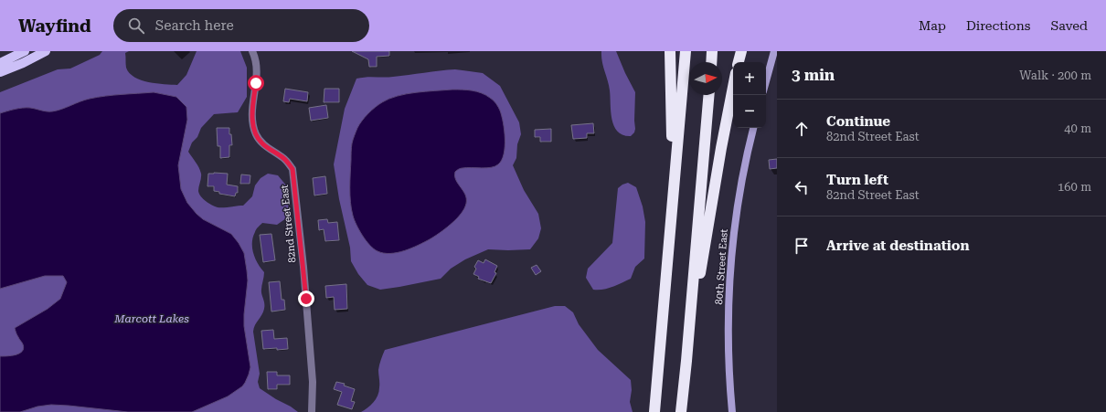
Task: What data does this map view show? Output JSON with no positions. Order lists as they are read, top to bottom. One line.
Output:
{"streets":{"street":["82nd Street East","80th Street East"]},"water":["Marcott Lakes"],"north":"right","page":{"header":"Wayfind","search":"Search here","nav":["Map","Directions","Saved"],"heading":["3 min","Walk · 200 m"],"map_buttons":["+","−"],"list":[["Continue","82nd Street East","40 m"],["Turn left","82nd Street East","160 m"],"Arrive at destination"]}}
